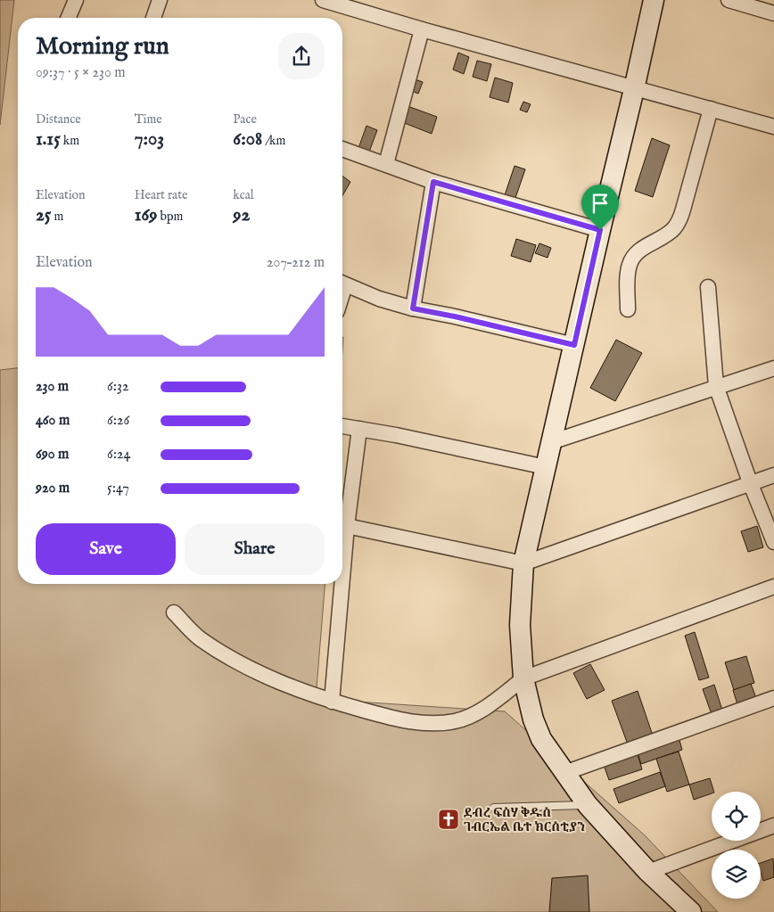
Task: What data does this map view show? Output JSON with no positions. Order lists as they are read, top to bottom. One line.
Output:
{"places":{"church":["ደብረ ፍስሃ ቅዱስ ገብርኤል ቤተ ክርስቲያን"]},"page":{"heading":["Morning run","09:37 · 5 × 230 m"],"stats":[["Distance","1.15 km"],["Time","7:03"],["Pace","6:08 /km"],["Elevation","25 m"],["Heart rate","169 bpm"],["kcal","92"]],"chart":["Elevation","207–212 m"],"list":[{"name":"230 m","note":"6:32"},{"name":"460 m","note":"6:26"},{"name":"690 m","note":"6:24"},{"name":"920 m","note":"5:47"}],"buttons":["Save","Share"]}}
